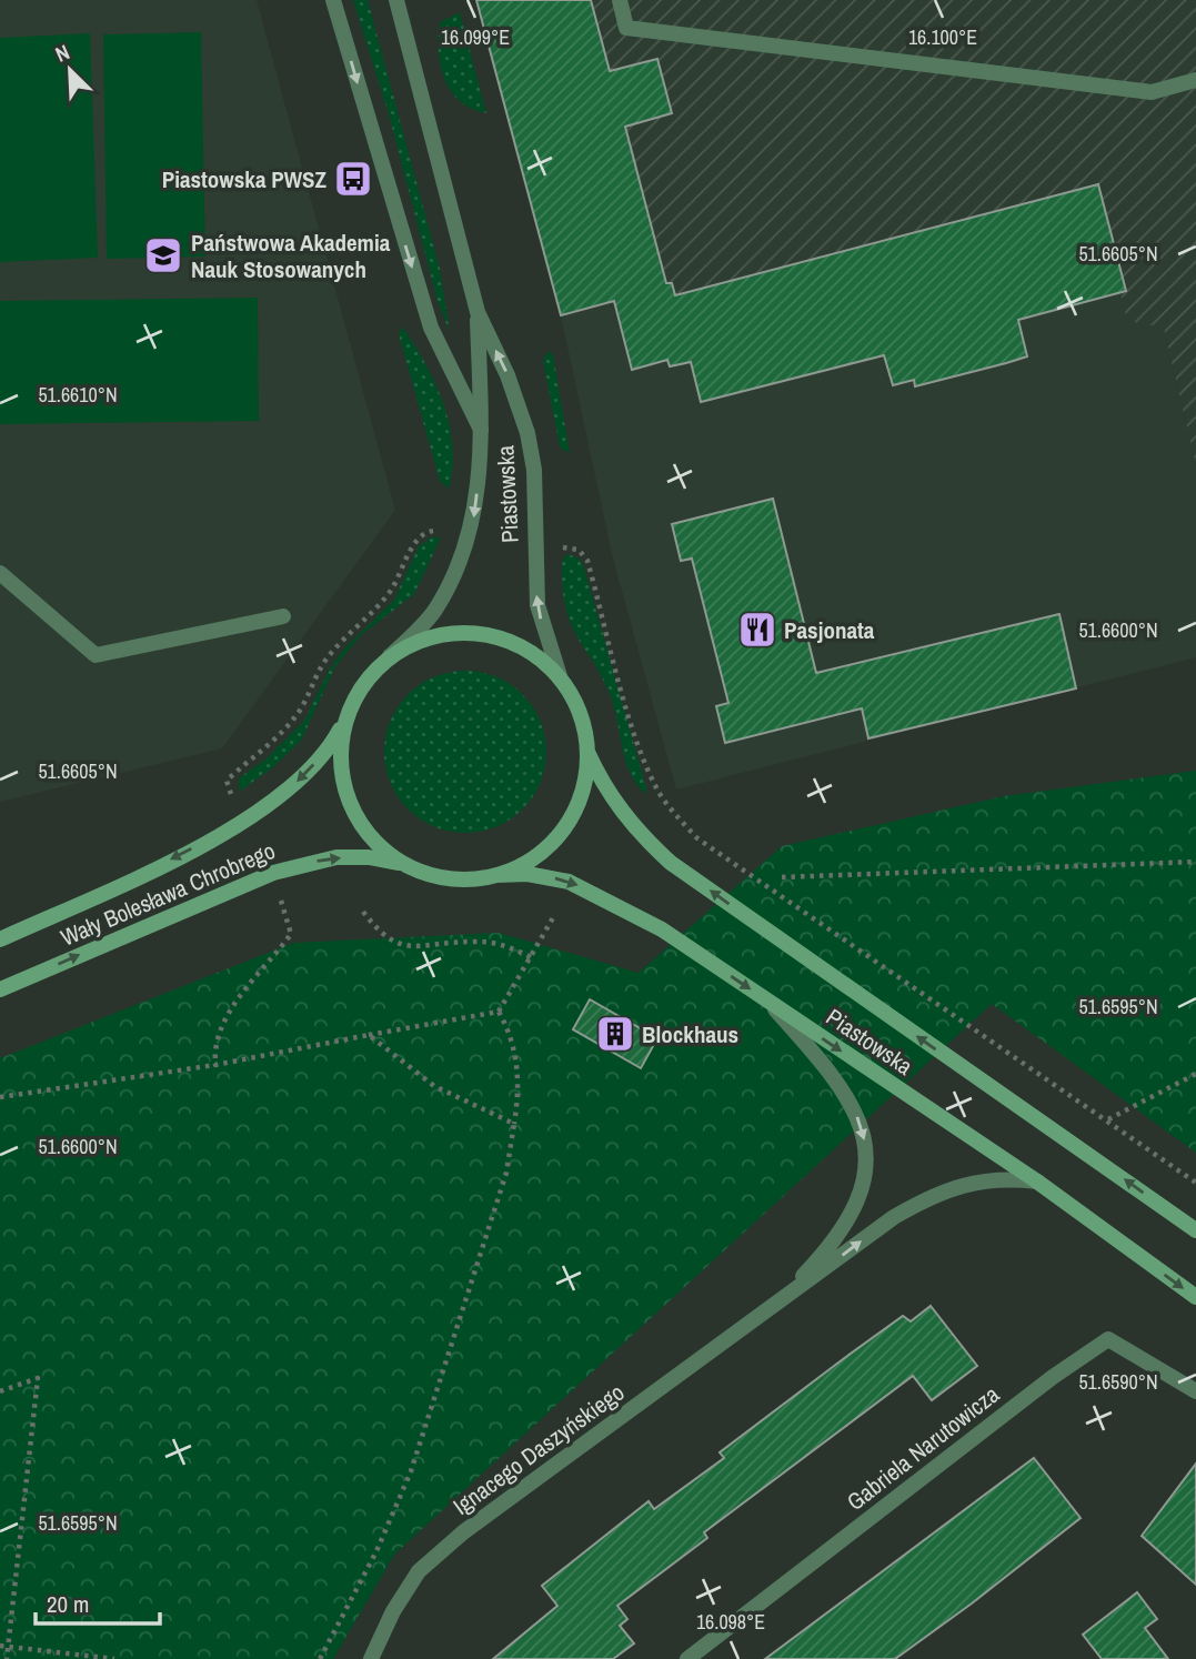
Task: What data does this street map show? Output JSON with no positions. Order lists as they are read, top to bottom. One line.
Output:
{"streets":{"main road":["Piastowska","Wały Bolesława Chrobrego"],"street":["Gabriela Narutowicza","Ignacego Daszyńskiego"]},"crossings":[["Piastowska","Wały Bolesława Chrobrego"],["Piastowska","Ignacego Daszyńskiego"]],"places":{"bus stop":["Piastowska PWSZ"],"school or university":["Państwowa Akademia Nauk Stosowanych"],"restaurant":["Pasjonata"],"building":["Blockhaus"]},"scale_bar":"20 m","north":"top left","coordinates":["16.099°E","16.100°E","51.6605°N","51.6610°N","51.6600°N","51.6595°N","51.6590°N","16.098°E"]}
